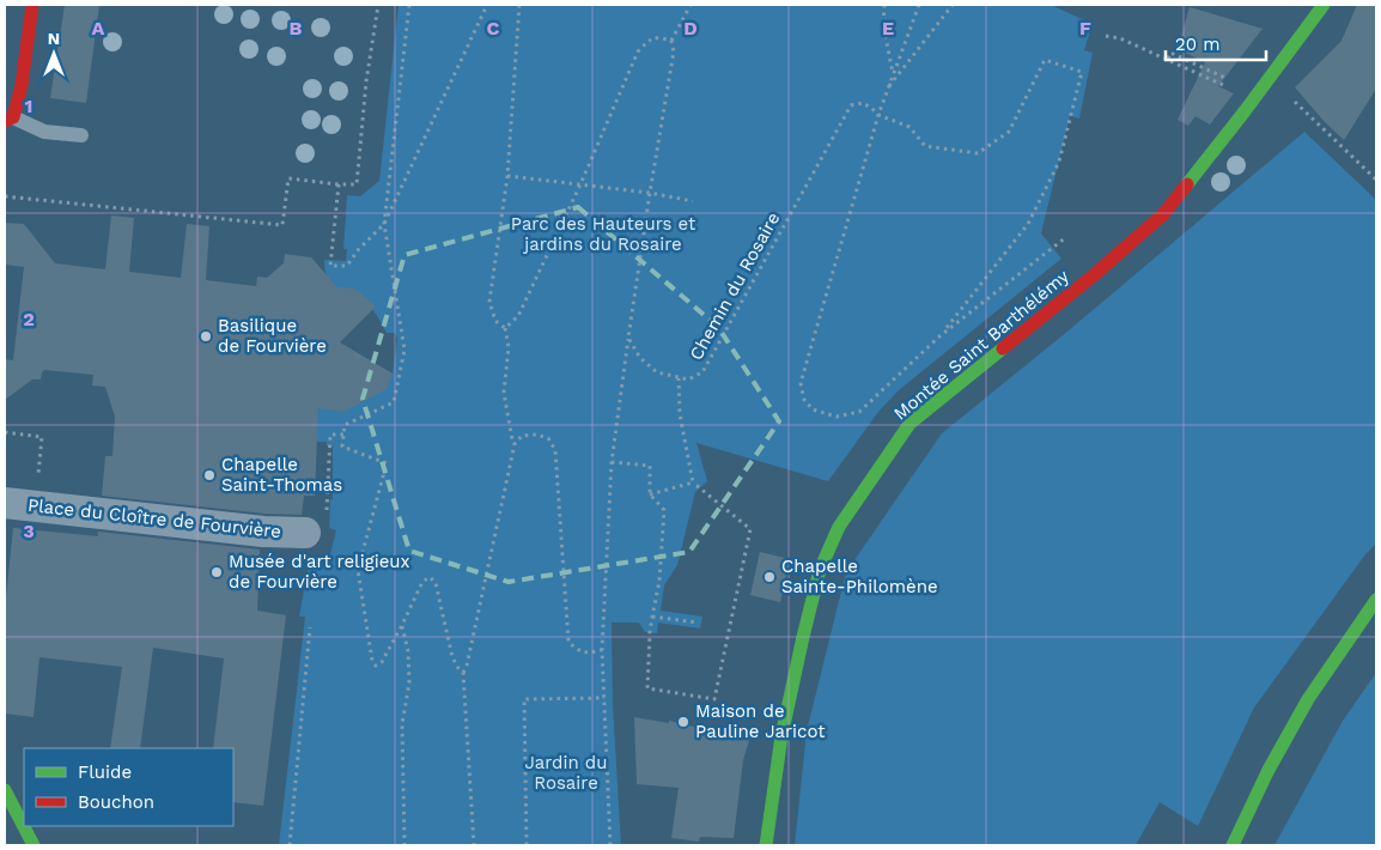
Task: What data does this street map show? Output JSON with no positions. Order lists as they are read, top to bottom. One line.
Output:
{"streets":{"street":["Montée Saint Barthélémy","Place du Cloître de Fourvière"],"path":["Chemin du Rosaire"]},"parks":["Parc des Hauteurs et jardins du Rosaire","Jardin du Rosaire"],"places":["Basilique de Fourvière","Chapelle Saint-Thomas","Musée d'art religieux de Fourvière","Chapelle Sainte-Philomène","Maison de Pauline Jaricot"],"legend":["Fluide","Bouchon"],"scale_bar":"20 m","north":"top","grid":{"columns":["A","B","C","D","E","F"],"rows":["1","2","3"]}}
